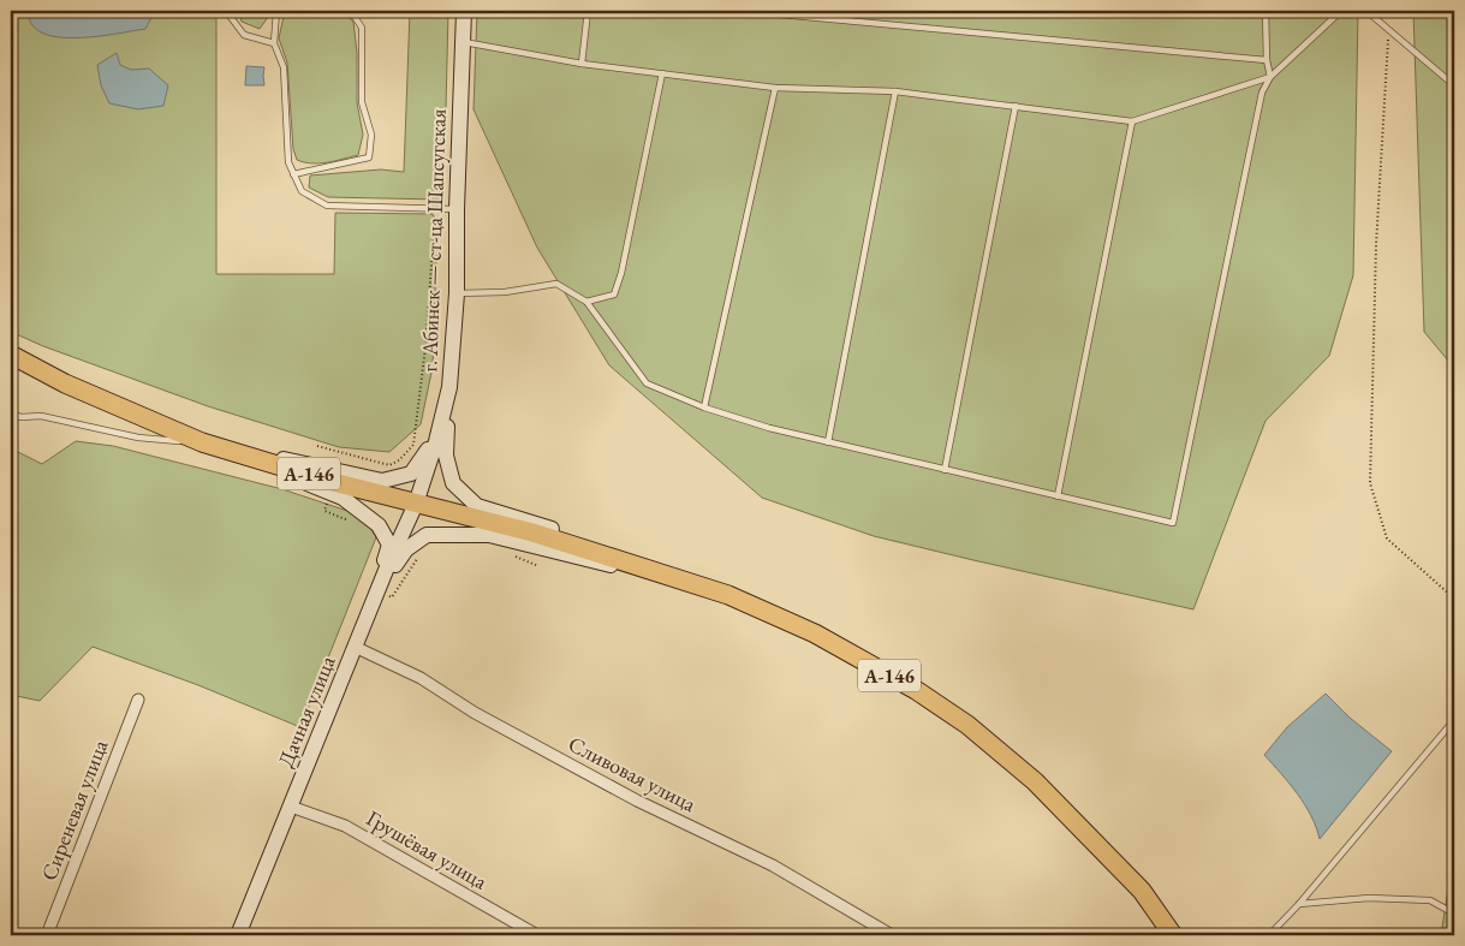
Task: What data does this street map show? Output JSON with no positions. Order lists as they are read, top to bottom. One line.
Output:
{"streets":{"highway":["А-146"],"main road":["г. Абинск — ст-ца Шапсугская","Дачная улица"],"street":["Сливовая улица","Сиреневая улица","Грушёвая улица"]},"crossings":[["г. Абинск — ст-ца Шапсугская","А-146"],["г. Абинск — ст-ца Шапсугская","Дачная улица"],["А-146","Дачная улица"],["Дачная улица","Сливовая улица"],["Дачная улица","Грушёвая улица"]]}
